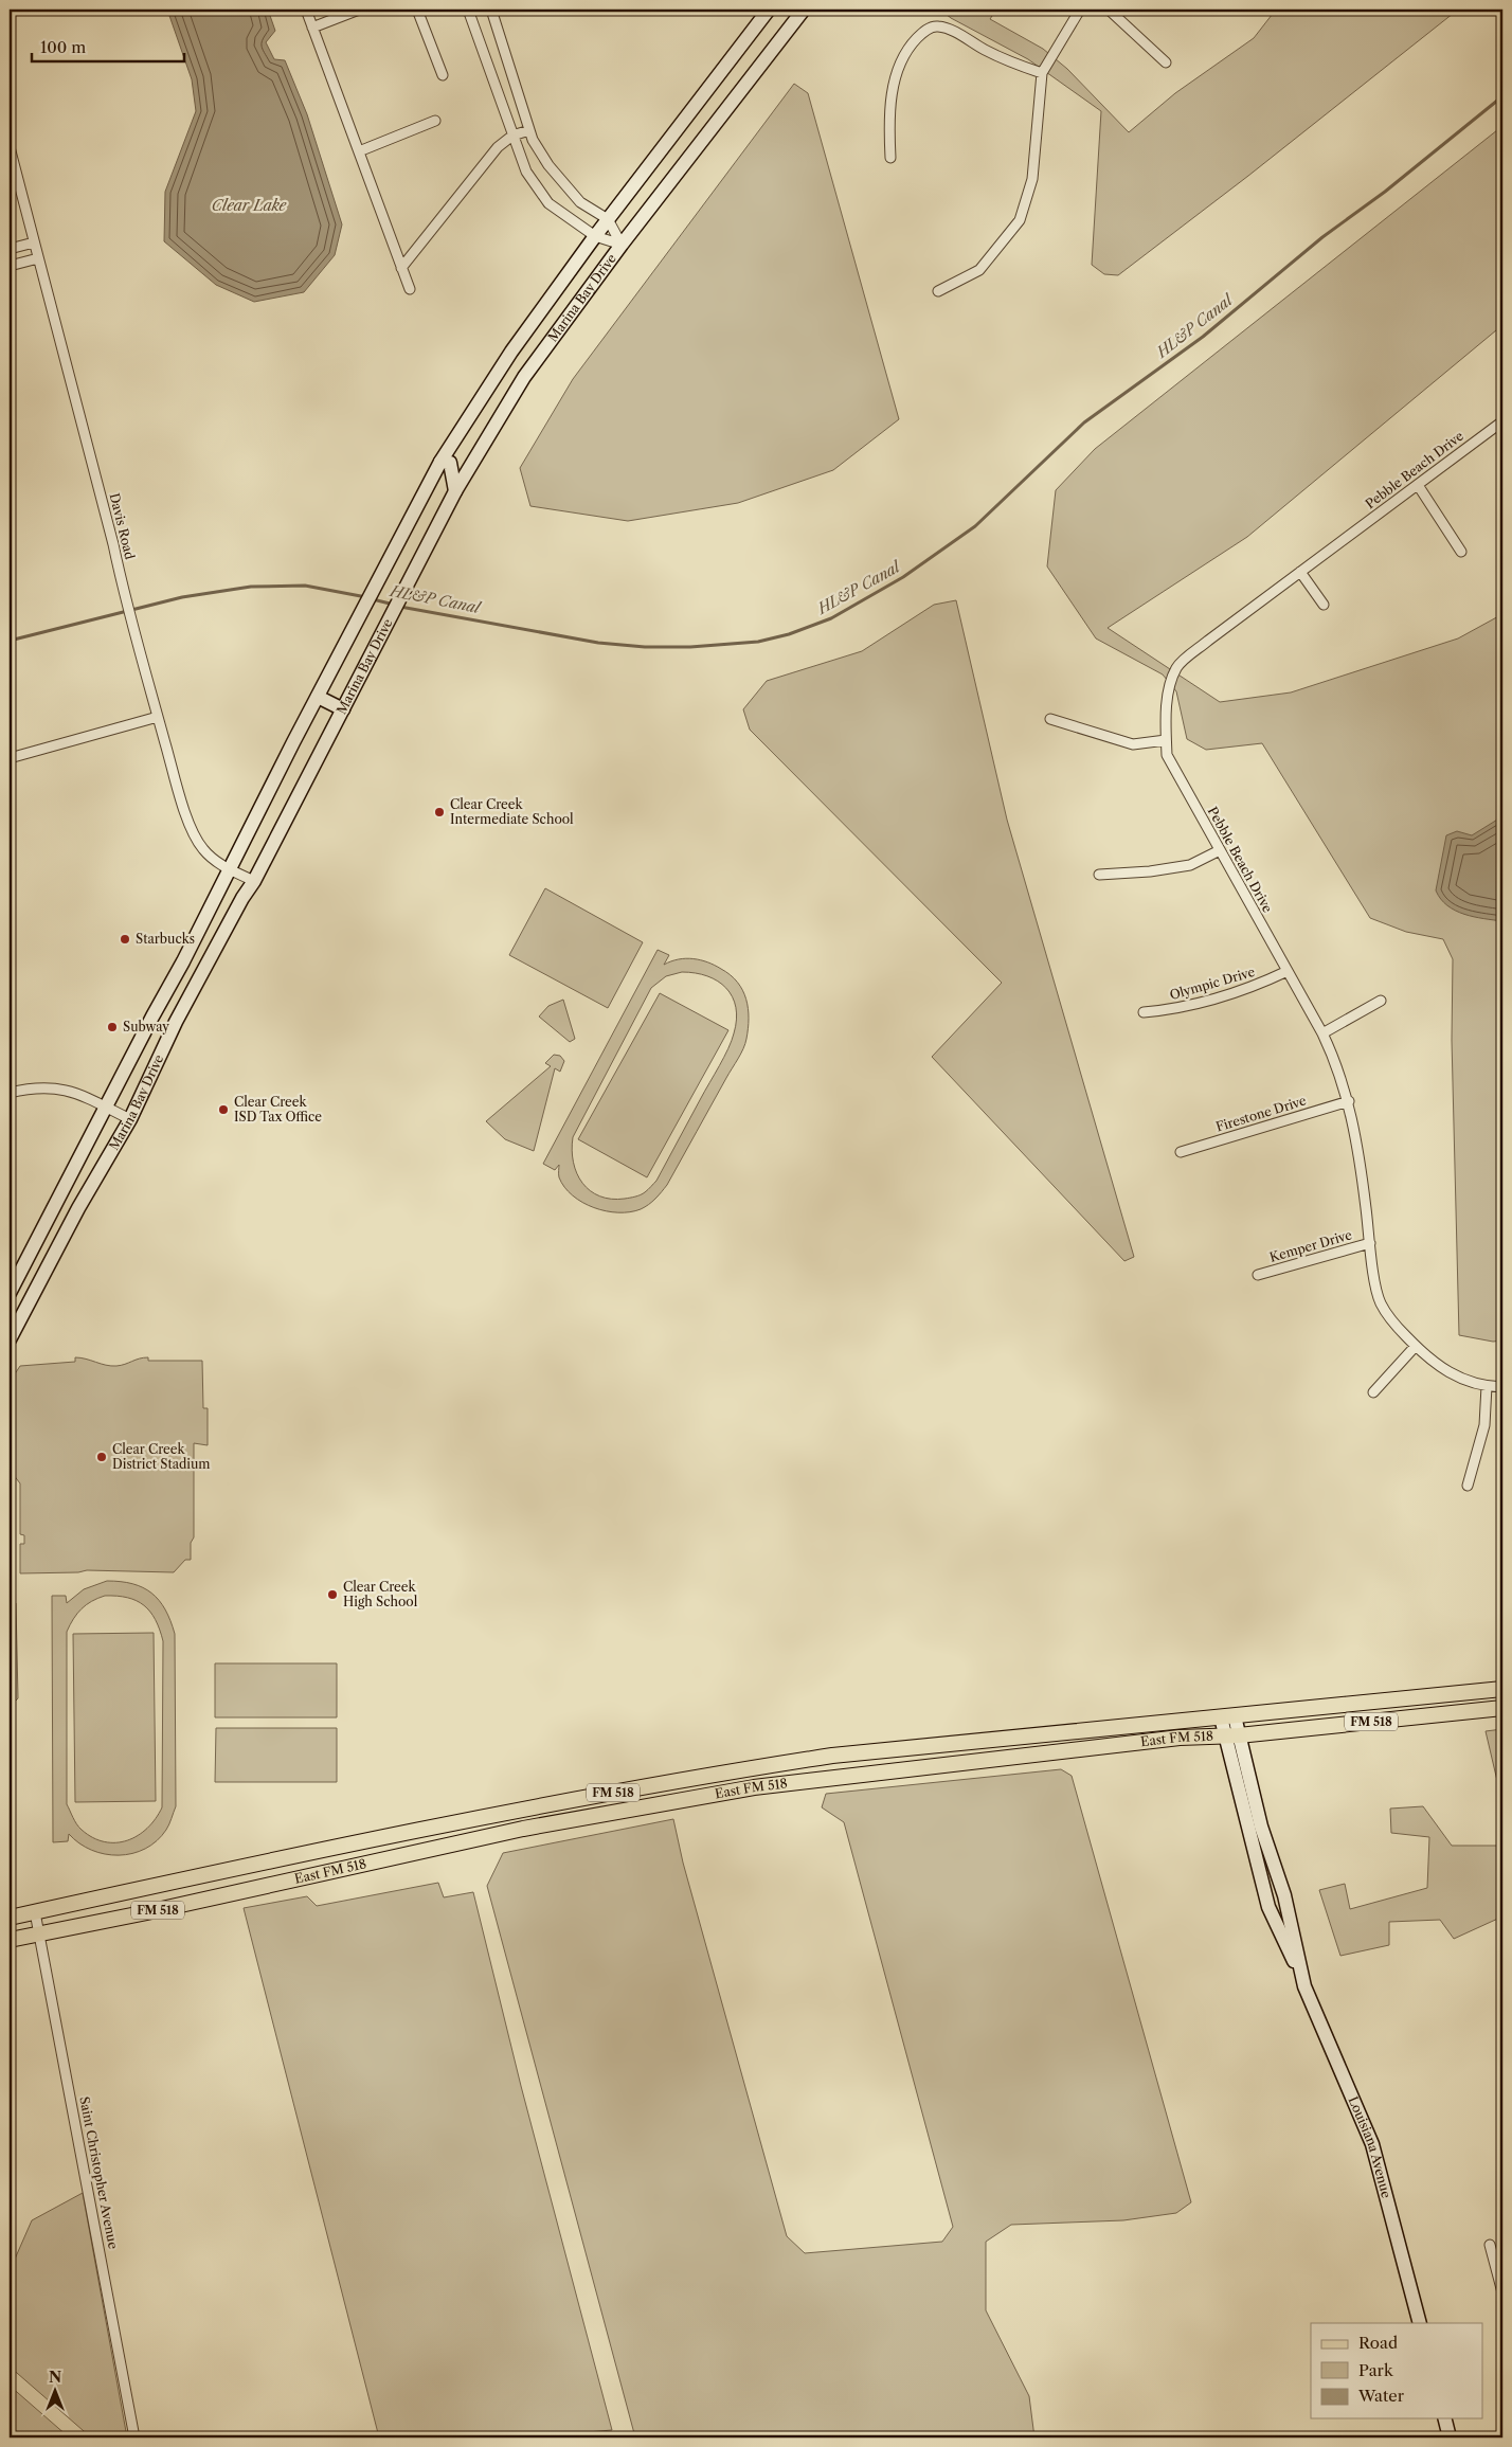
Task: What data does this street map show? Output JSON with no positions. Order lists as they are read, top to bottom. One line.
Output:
{"streets":{"main road":["Marina Bay Drive","FM 518","East FM 518","Louisiana Avenue"],"street":["Pebble Beach Drive","Davis Road","Olympic Drive","Firestone Drive","Kemper Drive","Saint Christopher Avenue"]},"crossings":[["Marina Bay Drive","Davis Road"],["Pebble Beach Drive","Olympic Drive"],["Pebble Beach Drive","Firestone Drive"],["Pebble Beach Drive","Kemper Drive"],["East FM 518","Louisiana Avenue"],["East FM 518","Saint Christopher Avenue"]],"water":["Clear Lake","HL&P Canal"],"places":["Clear Creek Intermediate School","Starbucks","Subway","Clear Creek ISD Tax Office","Clear Creek District Stadium","Clear Creek High School"],"legend":["Road","Park","Water"],"scale_bar":"100 m","north":"top"}
